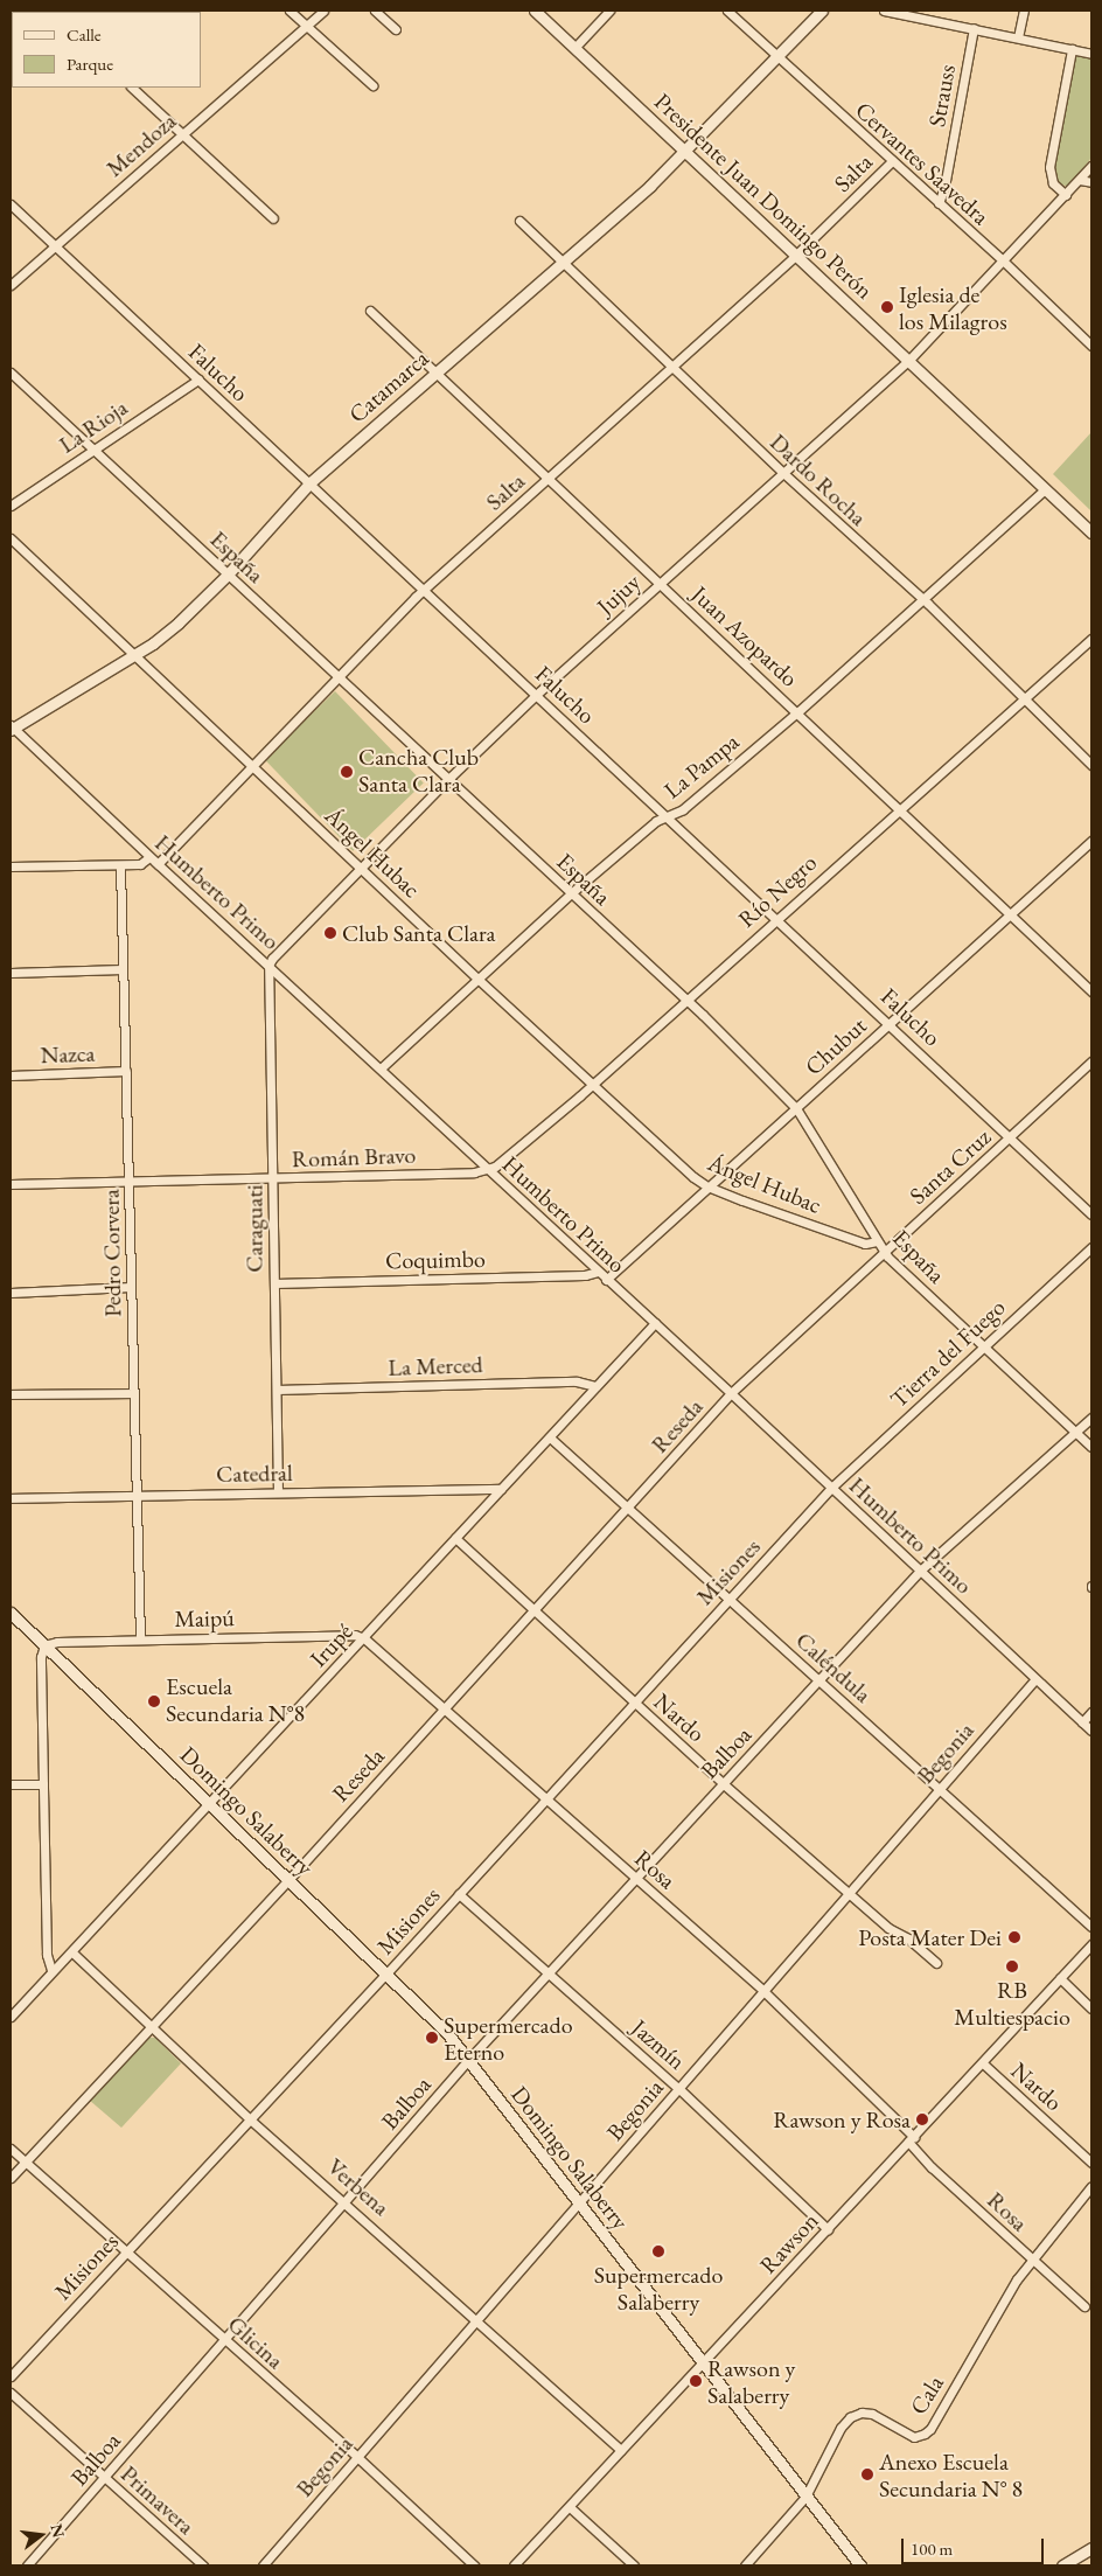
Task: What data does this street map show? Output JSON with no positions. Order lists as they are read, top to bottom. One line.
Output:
{"streets":{"street":["Strauss","Mendoza","Cervantes Saavedra","Salta","Presidente Juan Domingo Perón","Falucho","Catamarca","La Rioja","Dardo Rocha","España","Jujuy","Juan Azopardo","La Pampa","Ángel Hubac","Río Negro","Humberto Primo","Chubut","Nazca","Román Bravo","Santa Cruz","Caraguati","Pedro Corvera","Coquimbo","Tierra del Fuego","La Merced","Reseda","Catedral","Misiones","Maipú","Irupé","Caléndula","Nardo","Balboa","Begonia","Domingo Salaberry","Rosa","Jazmín","Verbena","Rawson","Glicina","Cala","Primavera"]},"crossings":[["Strauss","Cervantes Saavedra"],["Mendoza","Falucho"],["Cervantes Saavedra","Salta"],["Cervantes Saavedra","Catamarca"],["Cervantes Saavedra","Jujuy"],["Salta","Presidente Juan Domingo Perón"],["Salta","Falucho"],["Salta","Dardo Rocha"],["Salta","España"],["Salta","Juan Azopardo"],["Salta","Ángel Hubac"],["Salta","Humberto Primo"],["Presidente Juan Domingo Perón","Catamarca"],["Presidente Juan Domingo Perón","Jujuy"],["Presidente Juan Domingo Perón","La Pampa"],["Falucho","Catamarca"],["Falucho","La Rioja"],["Falucho","Jujuy"],["Falucho","La Pampa"],["Falucho","Río Negro"],["Falucho","Chubut"],["Falucho","Santa Cruz"],["Catamarca","Dardo Rocha"],["Catamarca","España"],["Catamarca","Juan Azopardo"],["Catamarca","Ángel Hubac"],["Catamarca","Humberto Primo"],["La Rioja","España"],["Dardo Rocha","Jujuy"],["Dardo Rocha","La Pampa"],["Dardo Rocha","Río Negro"],["España","Jujuy"],["España","La Pampa"],["España","Ángel Hubac"],["España","Río Negro"],["España","Chubut"],["España","Santa Cruz"],["España","Tierra del Fuego"],["España","Balboa"],["Jujuy","Juan Azopardo"],["Jujuy","Ángel Hubac"],["Jujuy","Humberto Primo"],["Jujuy","Caraguati"],["Juan Azopardo","La Pampa"],["Juan Azopardo","Río Negro"],["Juan Azopardo","Chubut"],["La Pampa","Ángel Hubac"],["La Pampa","Humberto Primo"],["Ángel Hubac","Río Negro"],["Ángel Hubac","Chubut"],["Río Negro","Humberto Primo"],["Río Negro","Román Bravo"],["Humberto Primo","Chubut"],["Humberto Primo","Román Bravo"],["Humberto Primo","Santa Cruz"],["Humberto Primo","Caraguati"],["Humberto Primo","Coquimbo"],["Humberto Primo","Tierra del Fuego"],["Humberto Primo","Reseda"],["Humberto Primo","Misiones"],["Humberto Primo","Irupé"],["Humberto Primo","Balboa"],["Humberto Primo","Begonia"],["Nazca","Pedro Corvera"],["Román Bravo","Caraguati"],["Román Bravo","Pedro Corvera"],["Santa Cruz","Reseda"],["Caraguati","Coquimbo"],["Caraguati","La Merced"],["Caraguati","Catedral"],["Pedro Corvera","Catedral"],["Pedro Corvera","Maipú"],["Tierra del Fuego","Misiones"],["La Merced","Irupé"],["Reseda","Caléndula"],["Reseda","Nardo"],["Reseda","Domingo Salaberry"],["Reseda","Rosa"],["Reseda","Verbena"],["Reseda","Glicina"],["Catedral","Irupé"],["Misiones","Caléndula"],["Misiones","Nardo"],["Misiones","Domingo Salaberry"],["Misiones","Rosa"],["Misiones","Jazmín"],["Misiones","Verbena"],["Misiones","Glicina"],["Maipú","Irupé"],["Maipú","Domingo Salaberry"],["Maipú","Rosa"],["Irupé","Caléndula"],["Irupé","Nardo"],["Irupé","Domingo Salaberry"],["Irupé","Rosa"],["Irupé","Verbena"],["Caléndula","Balboa"],["Caléndula","Begonia"],["Nardo","Balboa"],["Nardo","Begonia"],["Nardo","Rawson"],["Balboa","Domingo Salaberry"],["Balboa","Rosa"],["Balboa","Jazmín"],["Balboa","Verbena"],["Balboa","Glicina"],["Balboa","Primavera"],["Begonia","Domingo Salaberry"],["Begonia","Rosa"],["Begonia","Jazmín"],["Begonia","Verbena"],["Begonia","Glicina"],["Domingo Salaberry","Rawson"],["Domingo Salaberry","Cala"],["Rosa","Rawson"],["Rosa","Cala"],["Jazmín","Rawson"],["Verbena","Rawson"]],"places":["Iglesia de los Milagros","Cancha Club Santa Clara","Club Santa Clara","Escuela Secundaria N°8","Posta Mater Dei","RB Multiespacio","Supermercado Eterno","Rawson y Rosa","Supermercado Salaberry","Rawson y Salaberry","Anexo Escuela Secundaria N° 8"],"legend":["Calle","Parque"],"scale_bar":"100 m","north":"right"}
